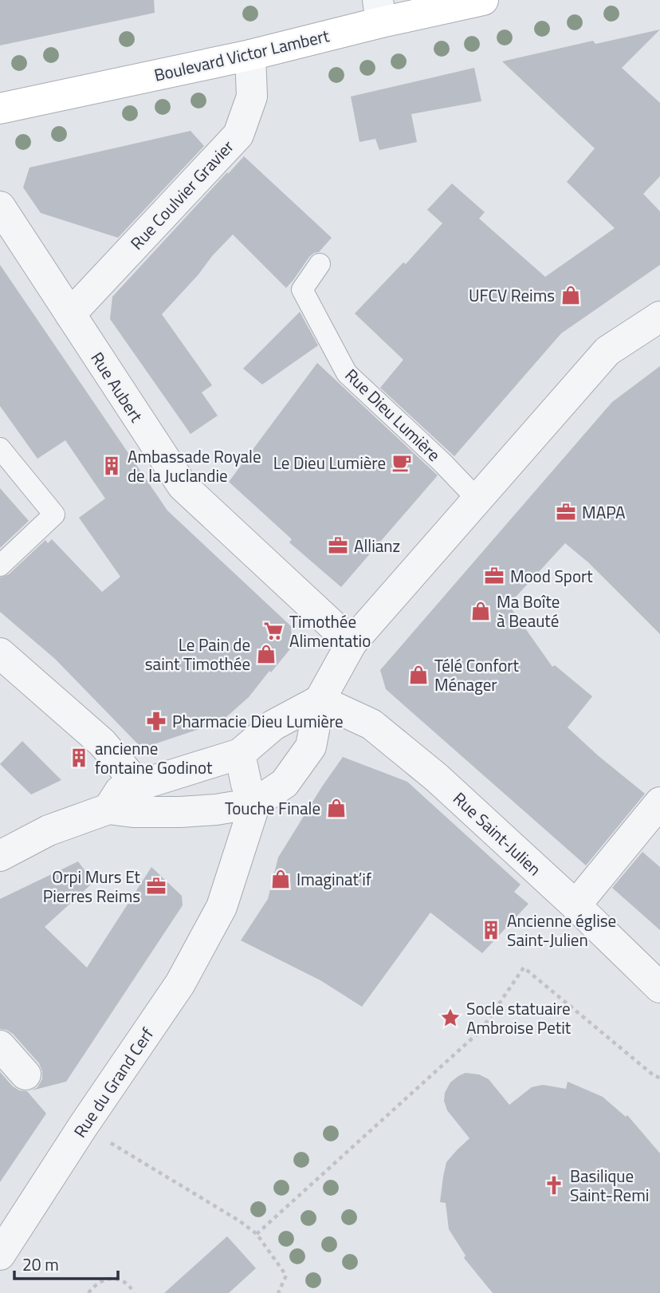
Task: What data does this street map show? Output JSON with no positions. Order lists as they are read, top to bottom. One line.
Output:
{"streets":{"street":["Boulevard Victor Lambert","Rue Coulvier Gravier","Rue Aubert","Rue Saint-Julien","Rue du Grand Cerf"],"lane":["Rue Dieu Lumière"]},"crossings":[["Boulevard Victor Lambert","Rue Coulvier Gravier"],["Rue Coulvier Gravier","Rue Aubert"]],"places":{"shop":["UFCV Reims","Ma Boîte à Beauté","Le Pain de saint Timothée","Télé Confort Ménager","Touche Finale","Imaginat’if"],"cafe":["Le Dieu Lumière"],"building":["Ambassade Royale de la Juclandie","ancienne fontaine Godinot","Ancienne église Saint-Julien"],"office":["MAPA","Allianz","Mood Sport","Orpi Murs Et Pierres Reims"],"supermarket":["Timothée Alimentatio"],"pharmacy":["Pharmacie Dieu Lumière"],"place":["Socle statuaire Ambroise Petit"],"church":["Basilique Saint-Remi"]},"scale_bar":"20 m"}
